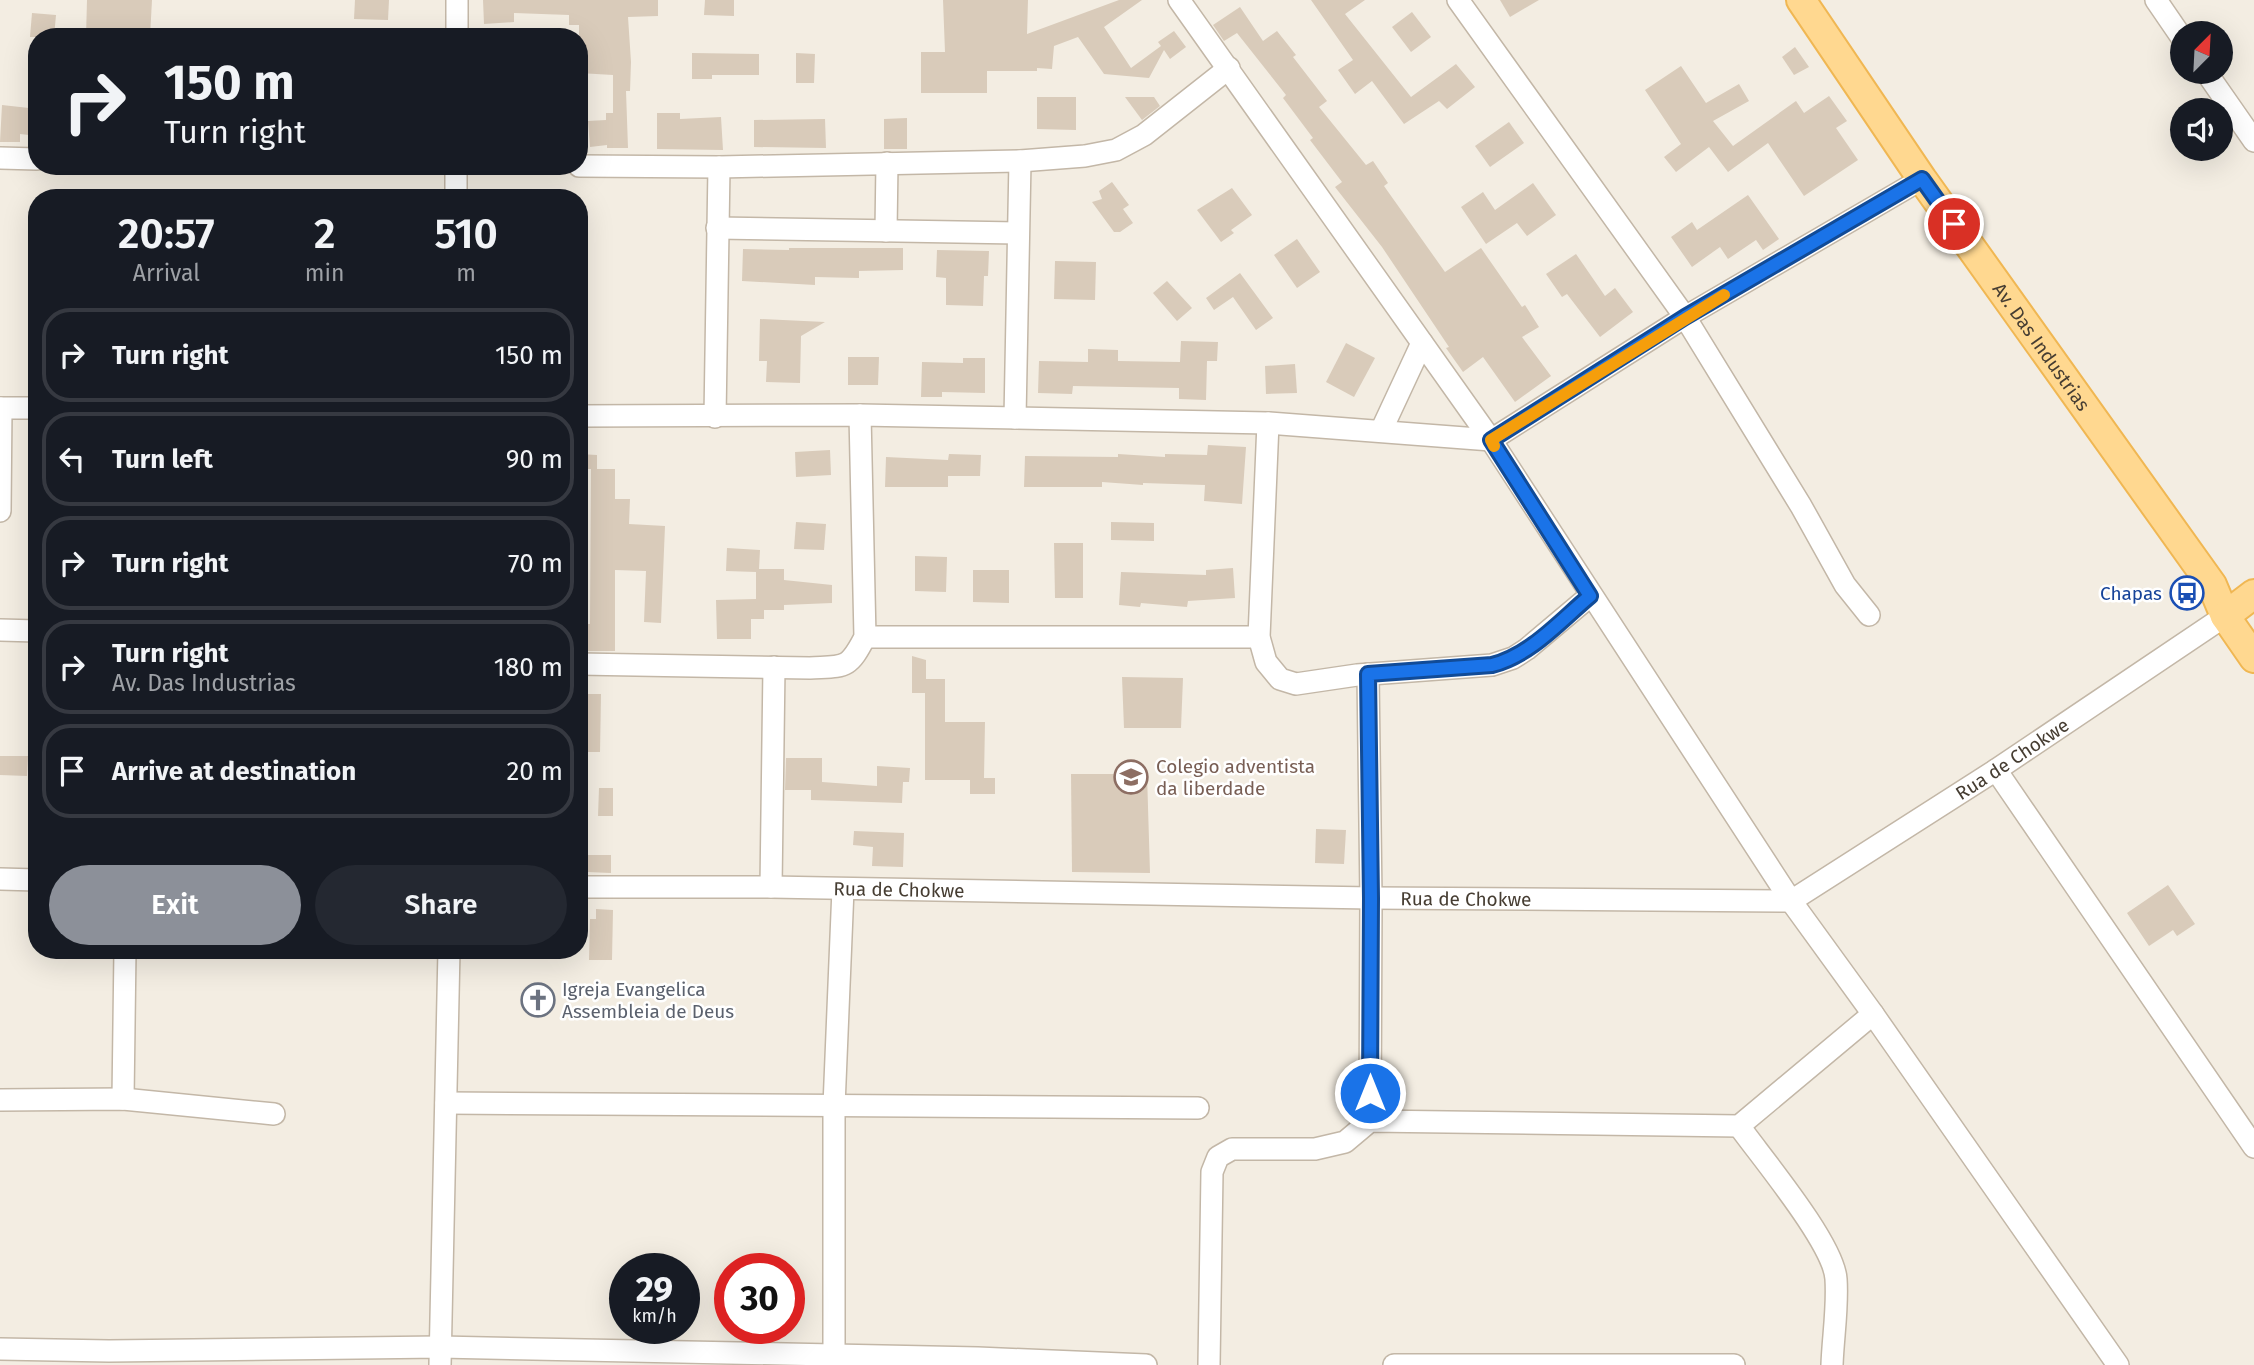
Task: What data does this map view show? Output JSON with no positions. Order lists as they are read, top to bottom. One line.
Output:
{"streets":{"main road":["Av. Das Industrias"],"street":["Rua de Chokwe"]},"crossings":[["Av. Das Industrias","Rua de Chokwe"]],"places":{"bus stop":["Chapas"],"school or university":["Colegio adventista da liberdade"],"church":["Igreja Evangelica Assembleia de Deus"]},"north":"top right","page":{"turn":["150 m","Turn right"],"eta":["20:57","Arrival","2","min","510","m"],"list":[{"name":"Turn right","value":"150 m"},{"name":"Turn left","value":"90 m"},{"name":"Turn right","value":"70 m"},{"name":"Turn right","note":"Av. Das Industrias","value":"180 m"},{"name":"Arrive at destination","value":"20 m"}],"buttons":["Exit","Share"],"speed":"29 km/h","limit":"30"}}
